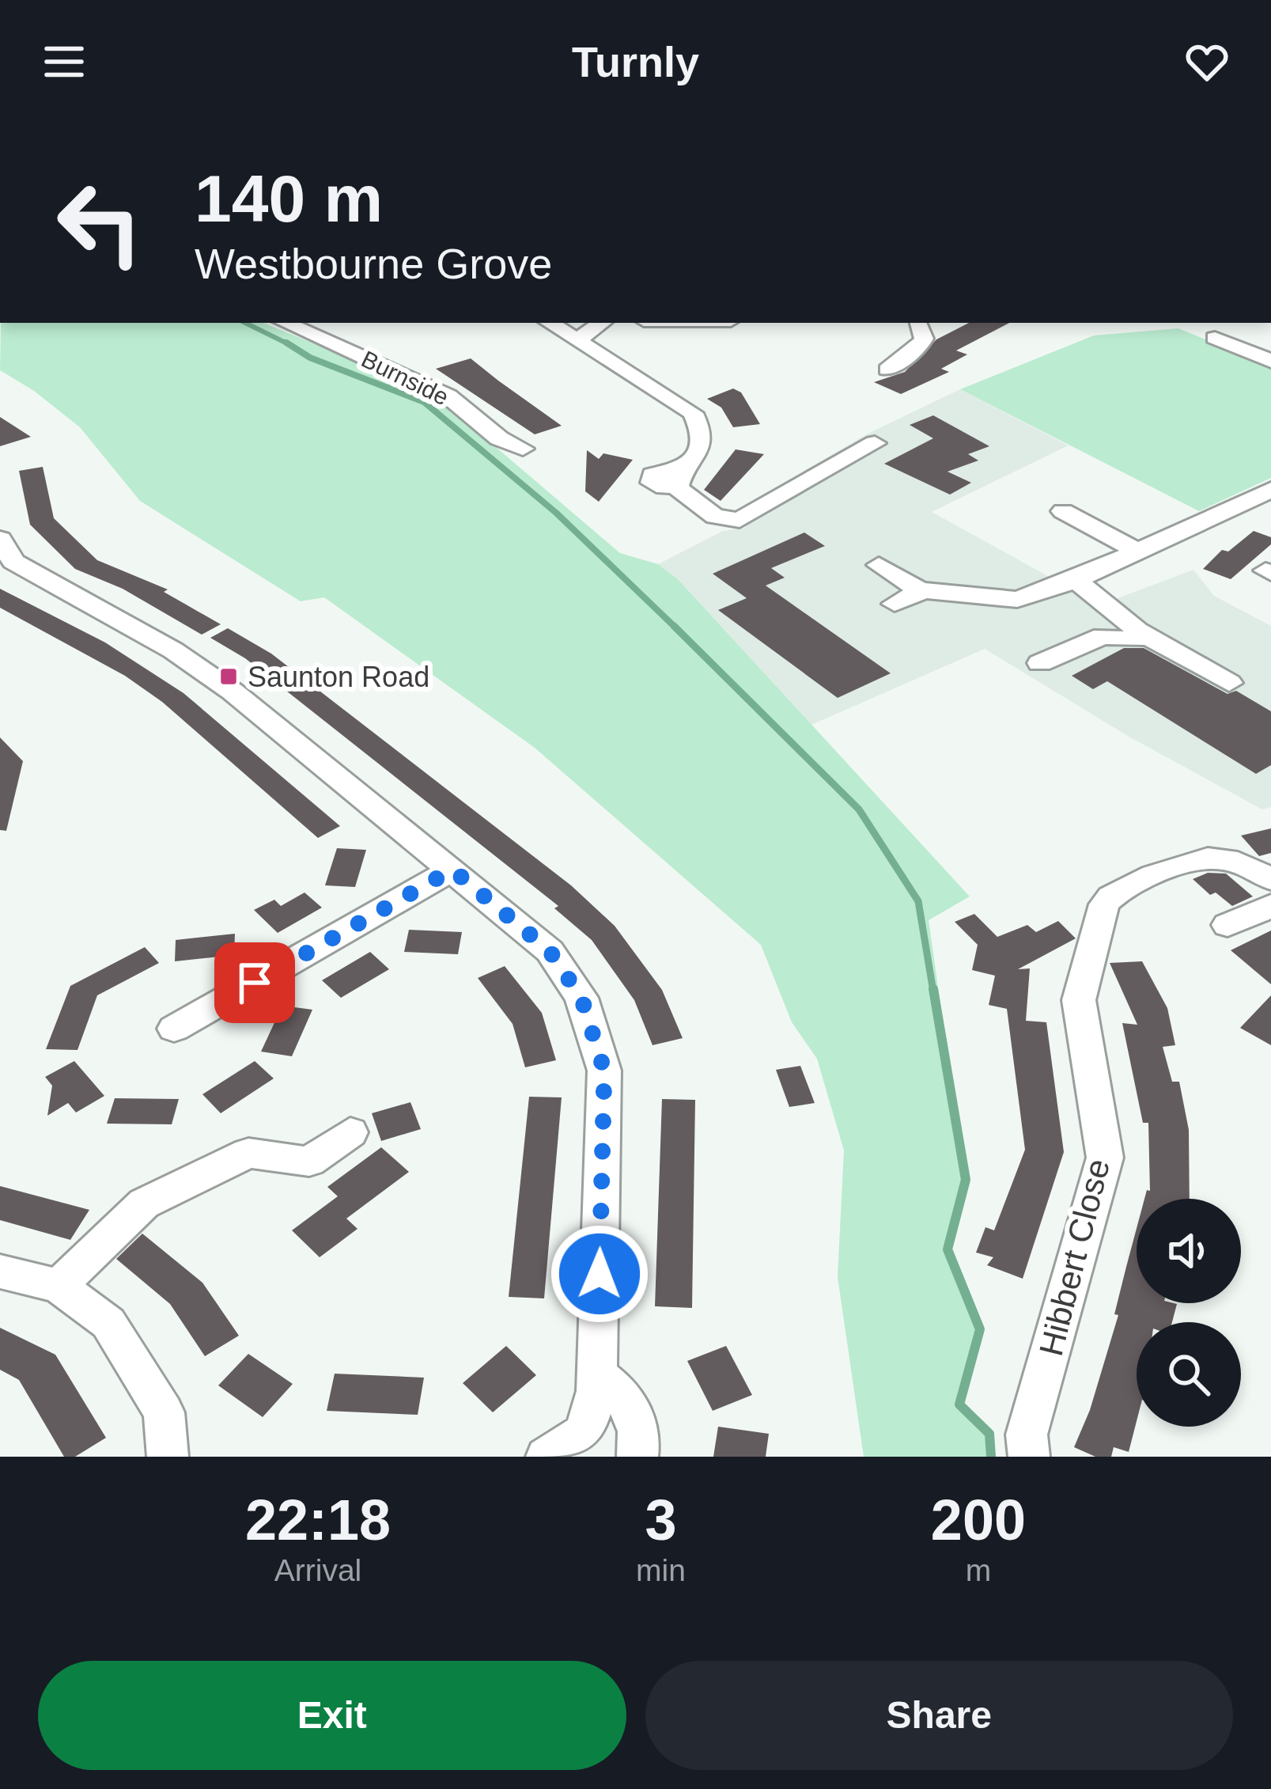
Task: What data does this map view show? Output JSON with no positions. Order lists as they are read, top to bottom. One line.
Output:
{"streets":{"street":["Burnside","Hibbert Close"]},"places":{"transit":["Saunton Road"]},"page":{"header":"Turnly","turn":["140 m","Westbourne Grove"],"eta":["22:18","Arrival","3","min","200","m"],"buttons":["Exit","Share"]}}
